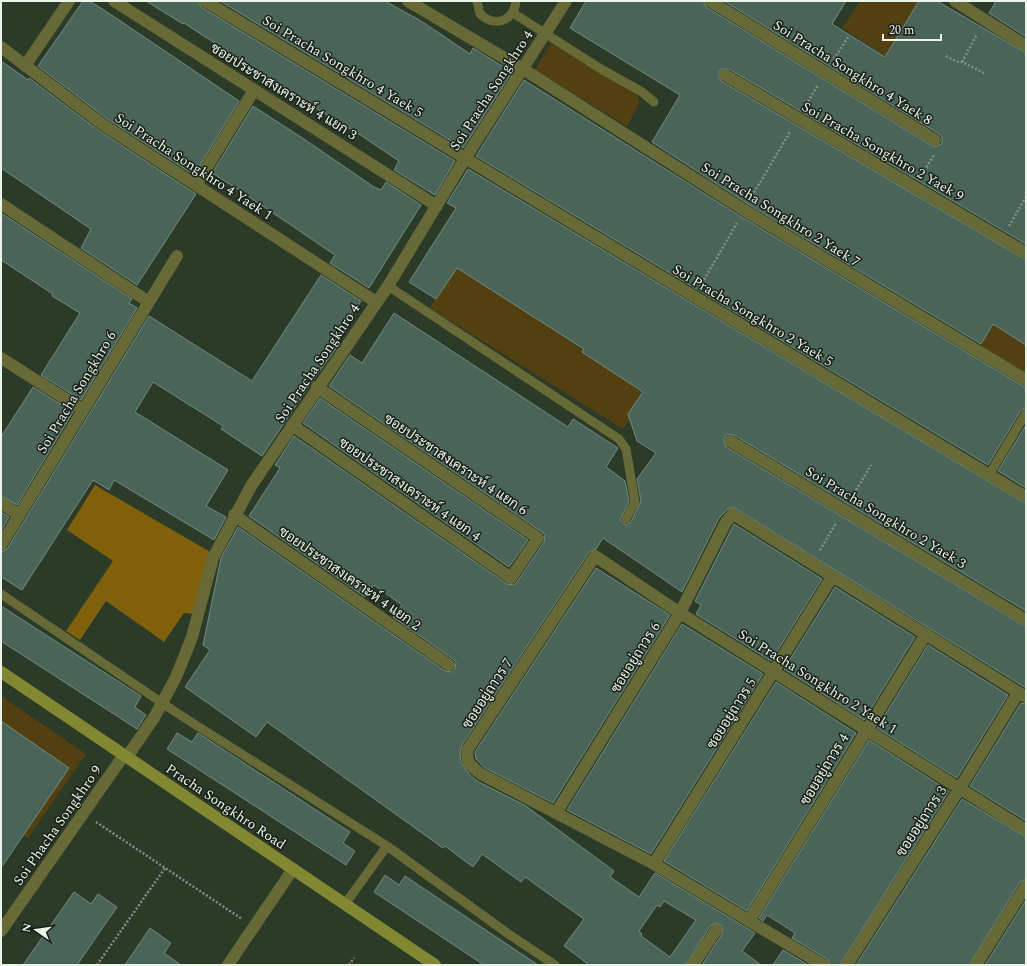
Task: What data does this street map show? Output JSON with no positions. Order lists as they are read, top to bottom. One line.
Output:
{"streets":{"street":["Soi Pracha Songkhro 4 Yaek 5","Soi Pracha Songkhro 4 Yaek 8","Soi Pracha Songkhro 4","ซอยประชาสงเคราะห์ 4 แยก 3","Soi Pracha Songkhro 2 Yaek 9","Soi Pracha Songkhro 4 Yaek 1","Soi Pracha Songkhro 2 Yaek 7","Soi Pracha Songkhro 2 Yaek 5","Soi Pracha Songkhro 6","ซอยประชาสงเคราะห์ 4 แยก 6","ซอยประชาสงเคราะห์ 4 แยก 4","Soi Pracha Songkhro 2 Yaek 3","ซอยประชาสงเคราะห์ 4 แยก 2","ซอยอยู่ถาวร 6","Soi Pracha Songkhro 2 Yaek 1","ซอยอยู่ถาวร 7","ซอยอยู่ถาวร 5","ซอยอยู่ถาวร 4","Pracha Songkhro Road","ซอยอยู่ถาวร 3","Soi Phacha Songkhro 9"]},"crossings":[["Soi Pracha Songkhro 4 Yaek 5","Soi Pracha Songkhro 4"],["Soi Pracha Songkhro 4 Yaek 5","Soi Pracha Songkhro 2 Yaek 5"],["Soi Pracha Songkhro 4 Yaek 8","Soi Pracha Songkhro 2 Yaek 9"],["Soi Pracha Songkhro 4","ซอยประชาสงเคราะห์ 4 แยก 3"],["Soi Pracha Songkhro 4","Soi Pracha Songkhro 4 Yaek 1"],["Soi Pracha Songkhro 4","Soi Pracha Songkhro 2 Yaek 7"],["Soi Pracha Songkhro 4","Soi Pracha Songkhro 2 Yaek 5"],["Soi Pracha Songkhro 4","ซอยประชาสงเคราะห์ 4 แยก 6"],["Soi Pracha Songkhro 4","ซอยประชาสงเคราะห์ 4 แยก 4"],["Soi Pracha Songkhro 4","ซอยประชาสงเคราะห์ 4 แยก 2"],["Soi Pracha Songkhro 4","Pracha Songkhro Road"],["Soi Pracha Songkhro 4","Soi Phacha Songkhro 9"],["ซอยประชาสงเคราะห์ 4 แยก 6","ซอยประชาสงเคราะห์ 4 แยก 4"],["ซอยอยู่ถาวร 6","Soi Pracha Songkhro 2 Yaek 1"],["ซอยอยู่ถาวร 6","ซอยอยู่ถาวร 7"],["ซอยอยู่ถาวร 6","ซอยอยู่ถาวร 5"],["Soi Pracha Songkhro 2 Yaek 1","ซอยอยู่ถาวร 7"],["Soi Pracha Songkhro 2 Yaek 1","ซอยอยู่ถาวร 5"],["Soi Pracha Songkhro 2 Yaek 1","ซอยอยู่ถาวร 4"],["Soi Pracha Songkhro 2 Yaek 1","ซอยอยู่ถาวร 3"],["Pracha Songkhro Road","Soi Phacha Songkhro 9"]],"scale_bar":"20 m","north":"left"}
